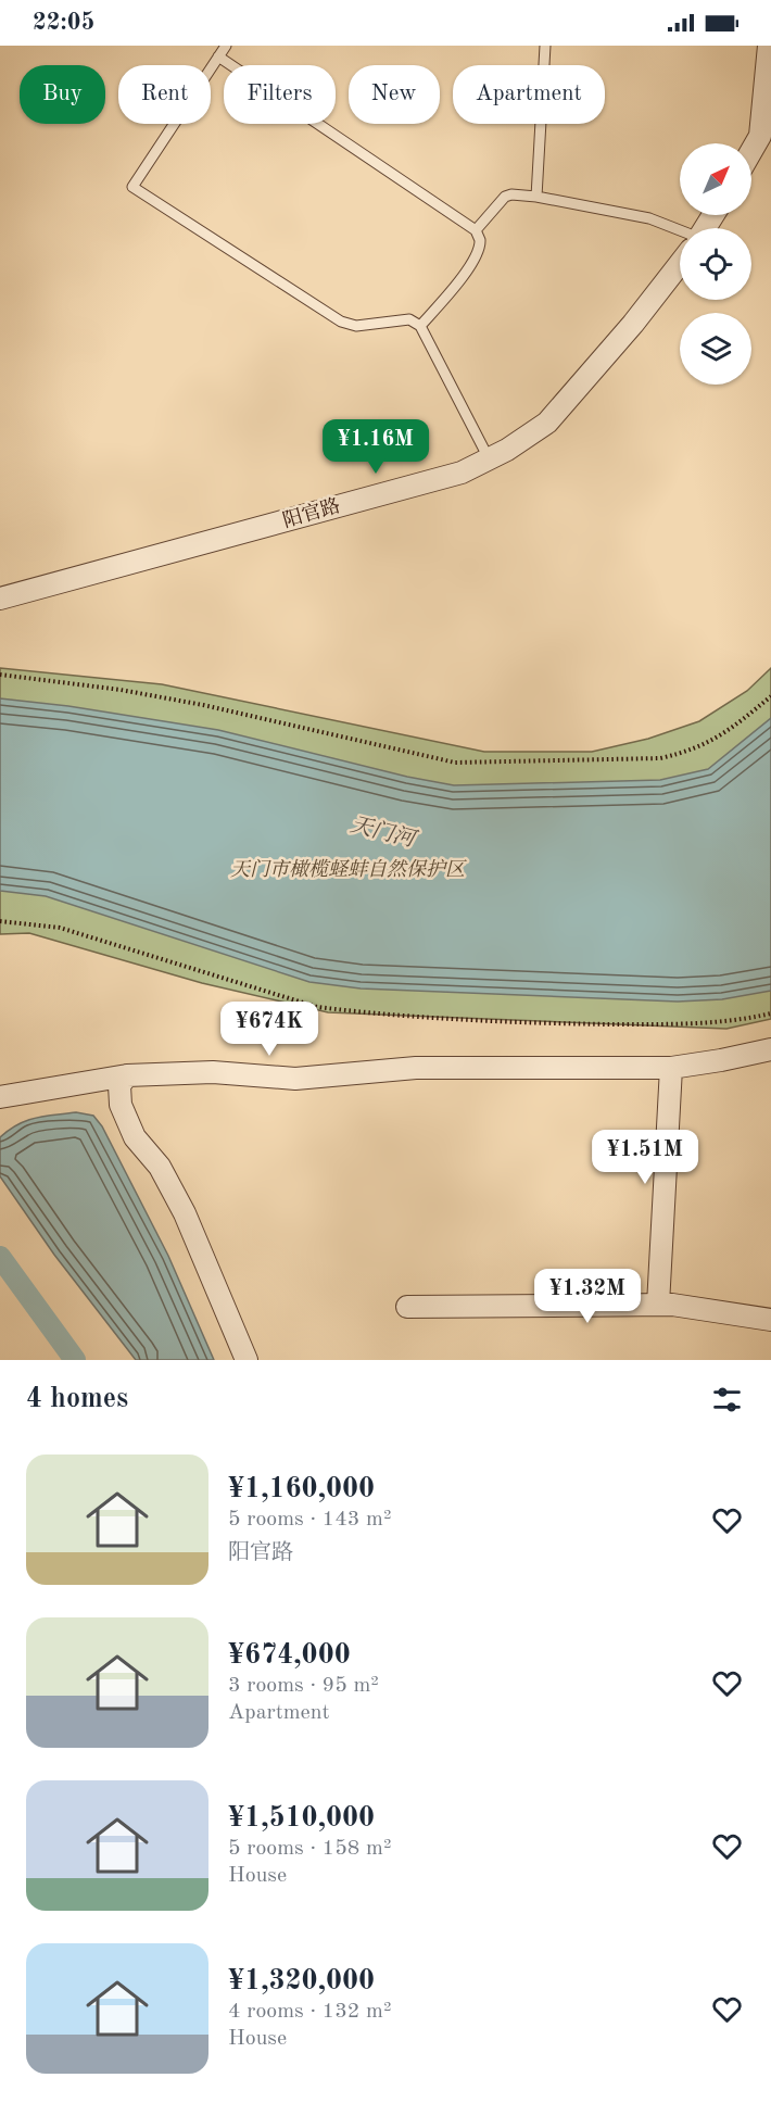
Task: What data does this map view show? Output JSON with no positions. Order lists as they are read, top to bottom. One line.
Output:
{"streets":{"street":["阳官路"]},"water":["天门河"],"parks":["天门市橄榄蛏蚌自然保护区"],"north":"top right","page":{"status":"22:05","chip":["Buy","Rent","Filters","New","Apartment"],"price":["¥1.16M","¥674K","¥1.51M","¥1.32M"],"heading":"4 homes","list":[{"name":"¥1,160,000","note":"5 rooms · 143 m² · 阳官路"},{"name":"¥674,000","note":"3 rooms · 95 m² · Apartment"},{"name":"¥1,510,000","note":"5 rooms · 158 m² · House"},{"name":"¥1,320,000","note":"4 rooms · 132 m² · House"}]}}
